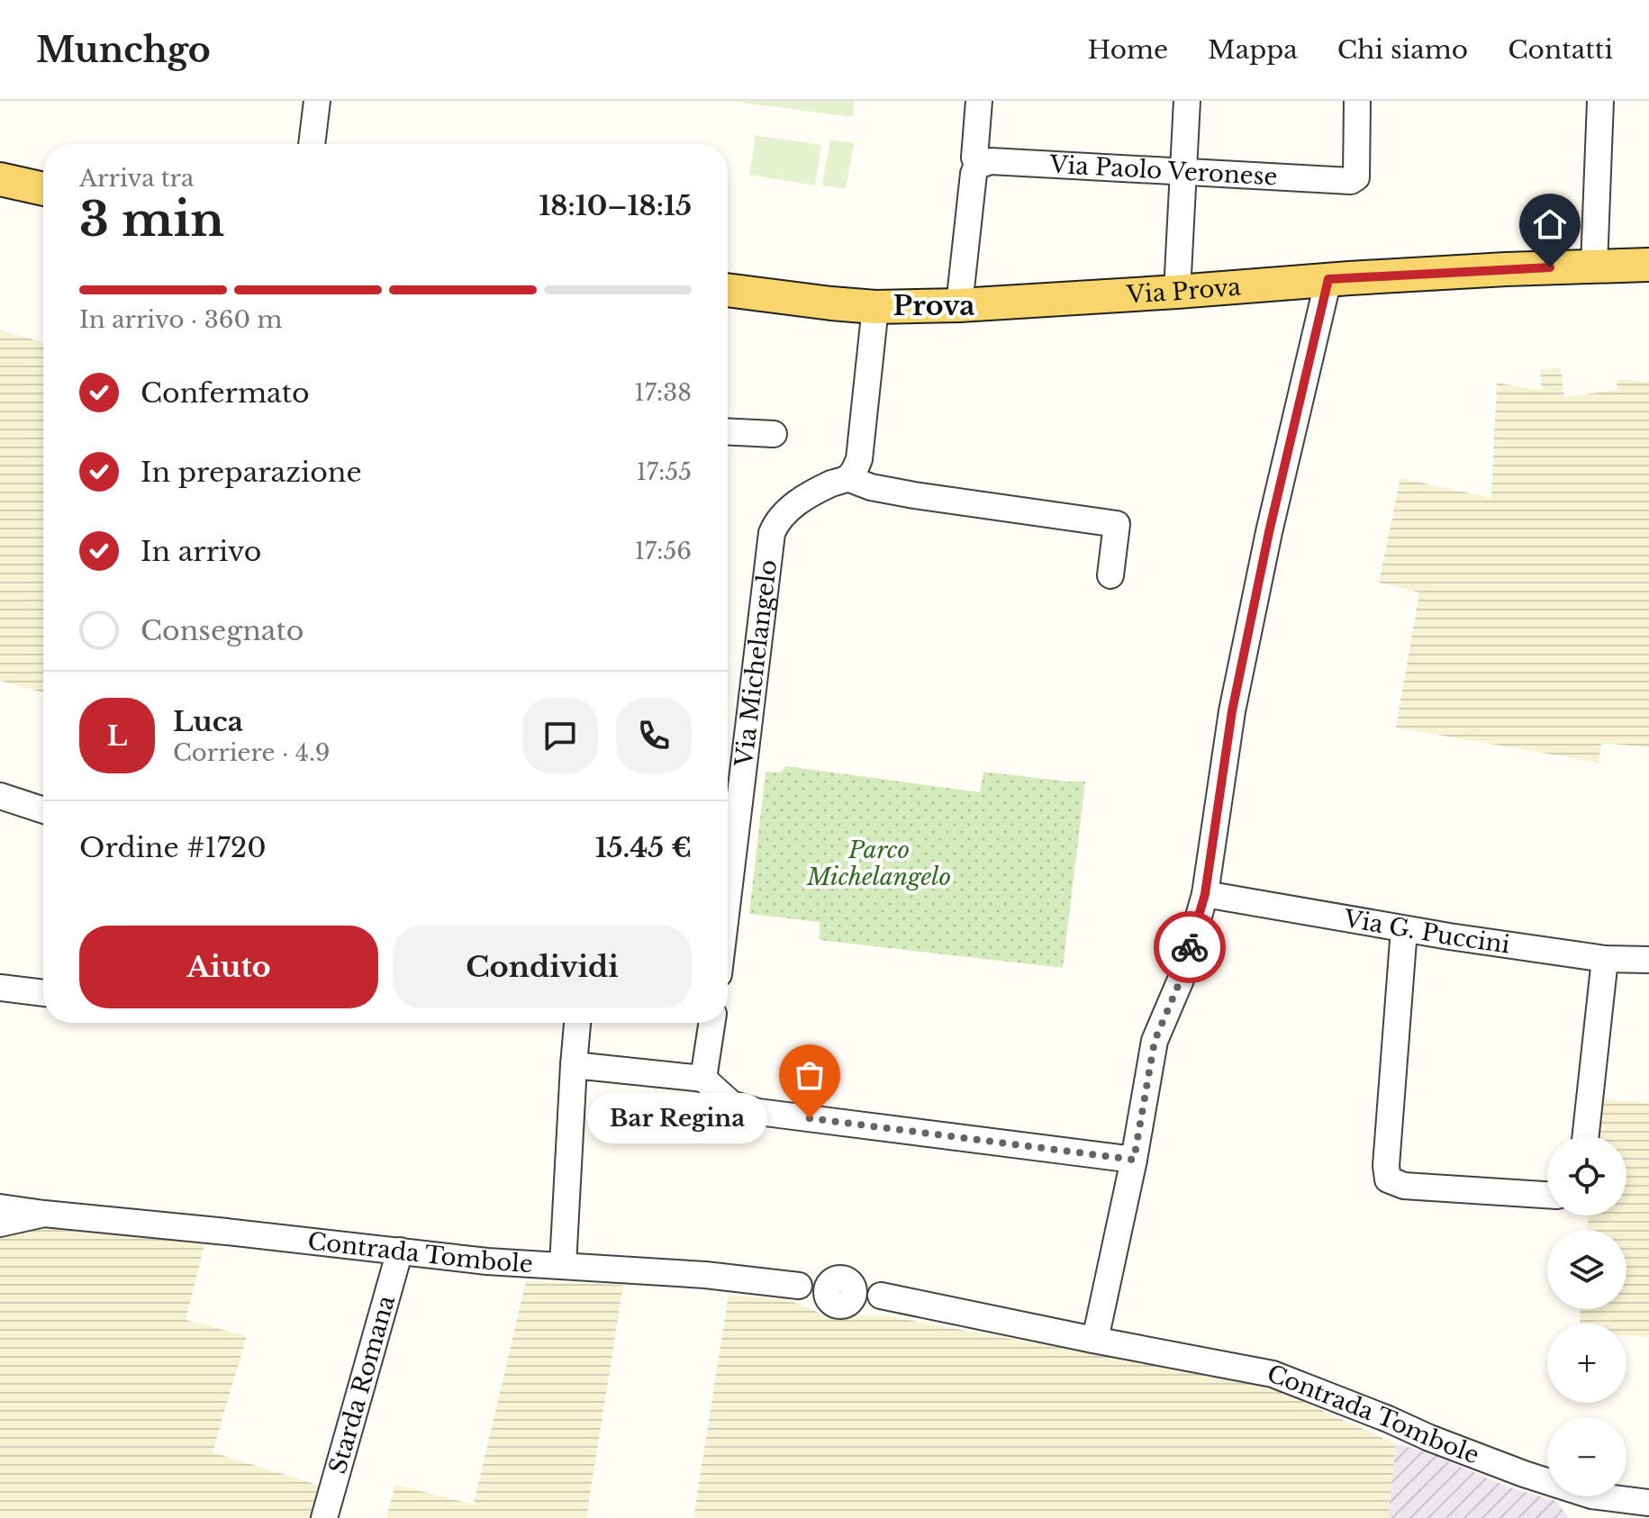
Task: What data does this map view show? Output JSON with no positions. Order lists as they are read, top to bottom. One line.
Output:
{"streets":{"main road":["Via Prova"],"street":["Via Paolo Veronese","Via Michelangelo","Via G. Puccini","Contrada Tombole","Starda Romana"]},"crossings":[["Contrada Tombole","Starda Romana"]],"districts":["Prova"],"parks":["Parco Michelangelo"],"places":["Bar Regina"],"page":{"header":"Munchgo","nav":["Home","Mappa","Chi siamo","Contatti"],"heading":["3 min","Arriva tra","18:10–18:15"],"panel":["Luca","Corriere · 4.9","Ordine #1720","15.45 €"],"bar":"In arrivo · 360 m","list":[["Confermato","17:38"],["In preparazione","17:55"],["In arrivo","17:56"],"Consegnato"],"round":"L","buttons":["Aiuto","Condividi"],"bubble":"Bar Regina","map_buttons":["+","−"]}}
